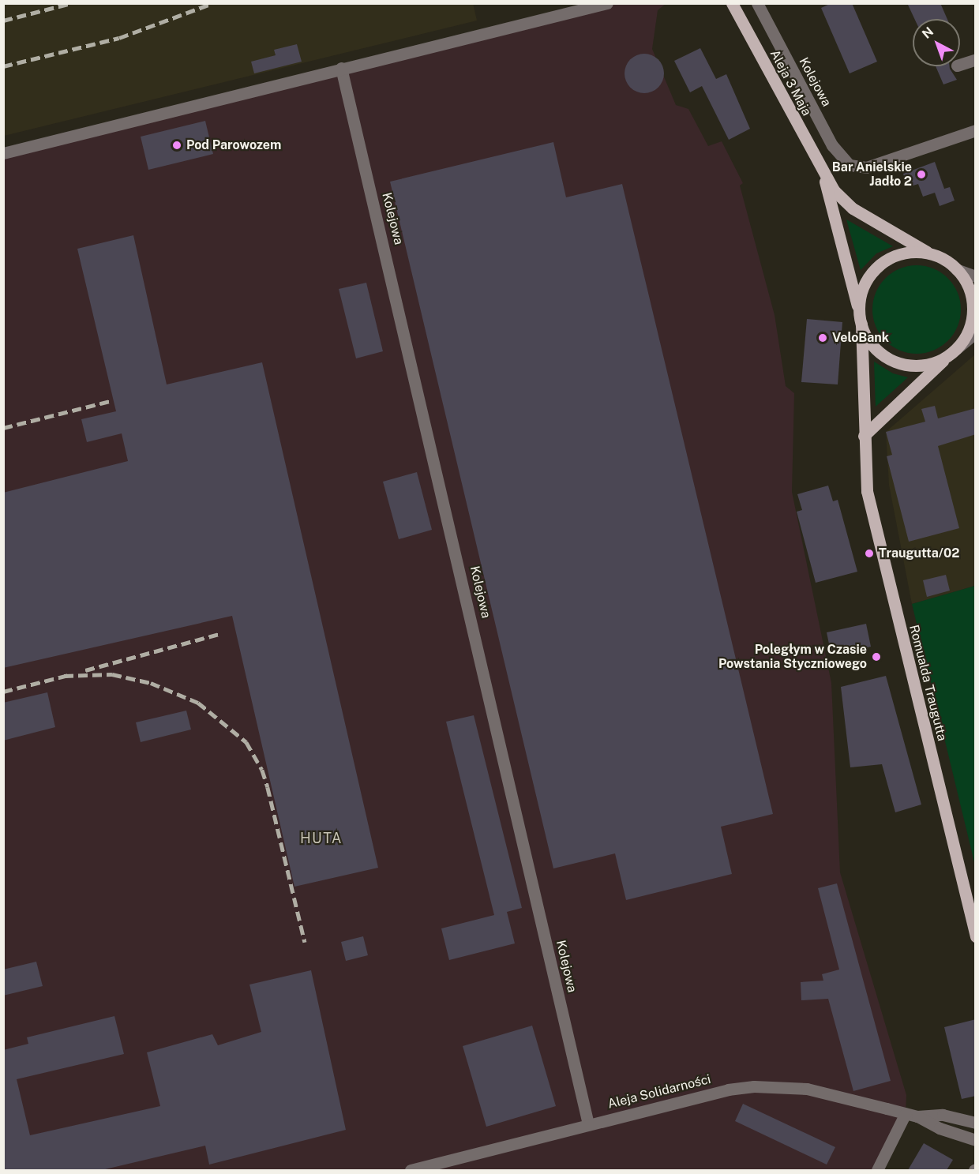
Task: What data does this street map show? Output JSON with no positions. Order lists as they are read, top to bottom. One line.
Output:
{"streets":{"main road":["Aleja 3 Maja","Romualda Traugutta"],"street":["Kolejowa","Aleja Solidarności"]},"crossings":[["Kolejowa","Aleja Solidarności"],["Aleja 3 Maja","Romualda Traugutta"]],"districts":["HUTA"],"places":["Pod Parowozem","Bar Anielskie Jadło 2","VeloBank","Traugutta/02","Poległym w Czasie Powstania Styczniowego"],"north":"top left"}
